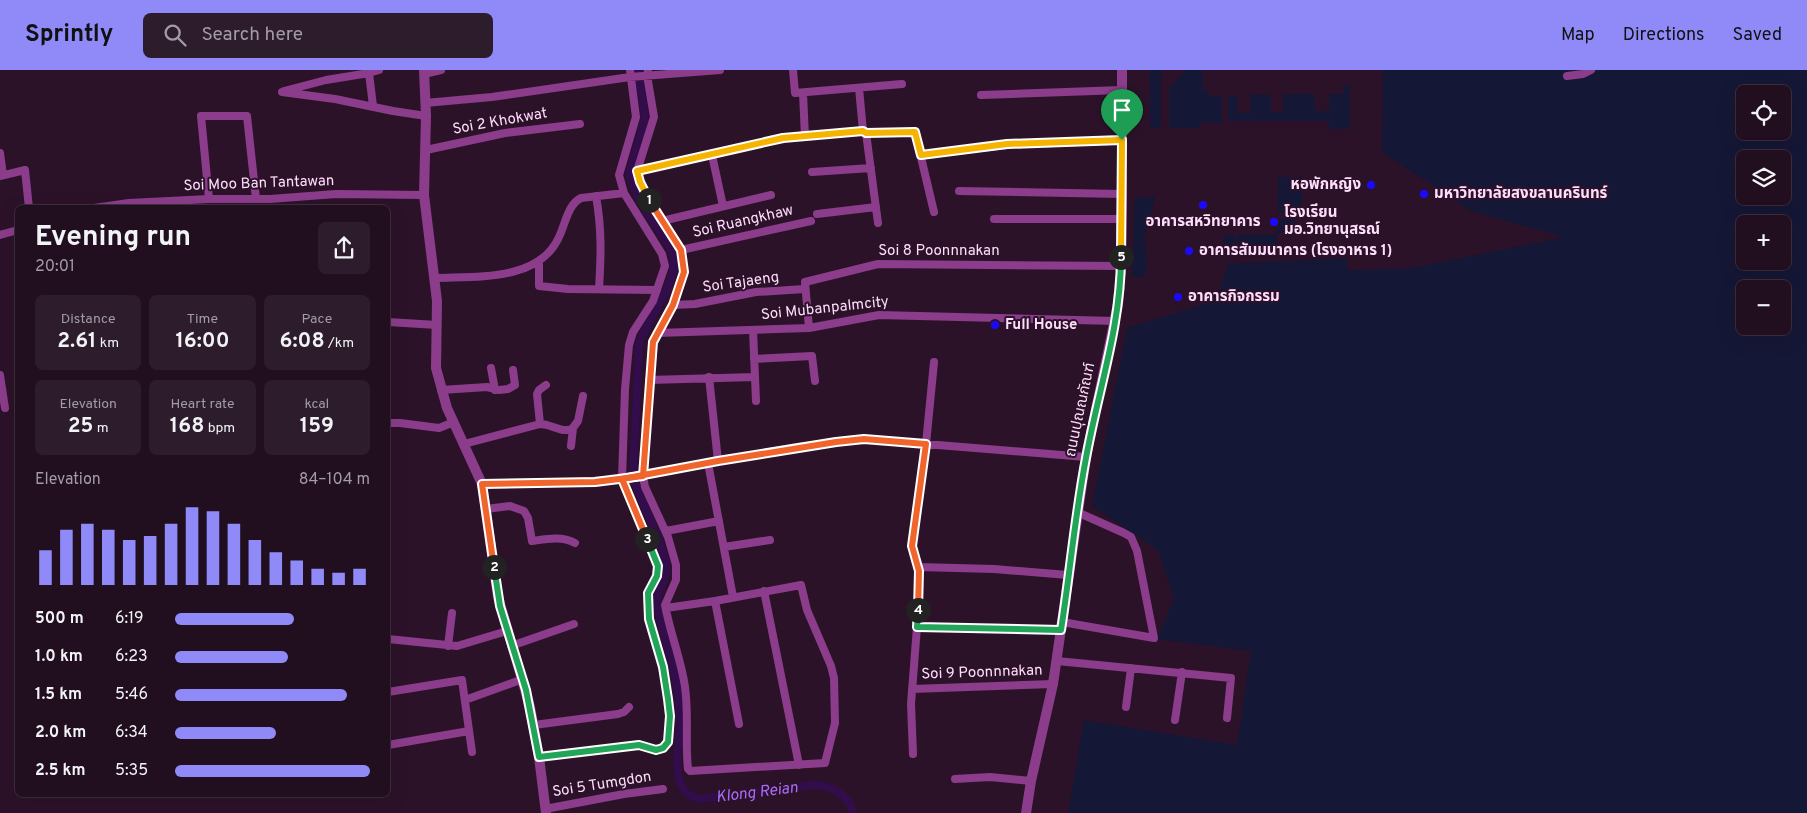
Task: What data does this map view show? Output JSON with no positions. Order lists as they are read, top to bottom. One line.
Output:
{"streets":{"street":["Soi 2 Khokwat","Soi Moo Ban Tantawan","Soi Ruangkhaw","Soi 8 Poonnnakan","Soi Tajaeng","Soi Mubanpalmcity","ถนนปุณณกัณฑ์","Soi 9 Poonnnakan","Soi 5 Tumgdon"]},"crossings":[["Soi 8 Poonnnakan","Soi Tajaeng"],["Soi 8 Poonnnakan","ถนนปุณณกัณฑ์"],["Soi Mubanpalmcity","ถนนปุณณกัณฑ์"],["ถนนปุณณกัณฑ์","Soi 9 Poonnnakan"]],"water":["Klong Reian"],"places":["หอพักหญิง","มหาวิทยาลัยสงขลานครินทร์","อาคารสหวิทยาคาร","โรงเรียน มอ.วิทยานุสรณ์","อาคารสัมมนาคาร (โรงอาหาร 1)","อาคารกิจกรรม","Full House"],"page":{"header":"Sprintly","search":"Search here","nav":["Map","Directions","Saved"],"map_buttons":["+","−"],"pins":["1","5","3","2","4"],"heading":["Evening run","20:01"],"stats":[["Distance","2.61 km"],["Time","16:00"],["Pace","6:08 /km"],["Elevation","25 m"],["Heart rate","168 bpm"],["kcal","159"]],"chart":["Elevation","84–104 m"],"list":[{"name":"500 m","note":"6:19"},{"name":"1.0 km","note":"6:23"},{"name":"1.5 km","note":"5:46"},{"name":"2.0 km","note":"6:34"},{"name":"2.5 km","note":"5:35"}]}}
